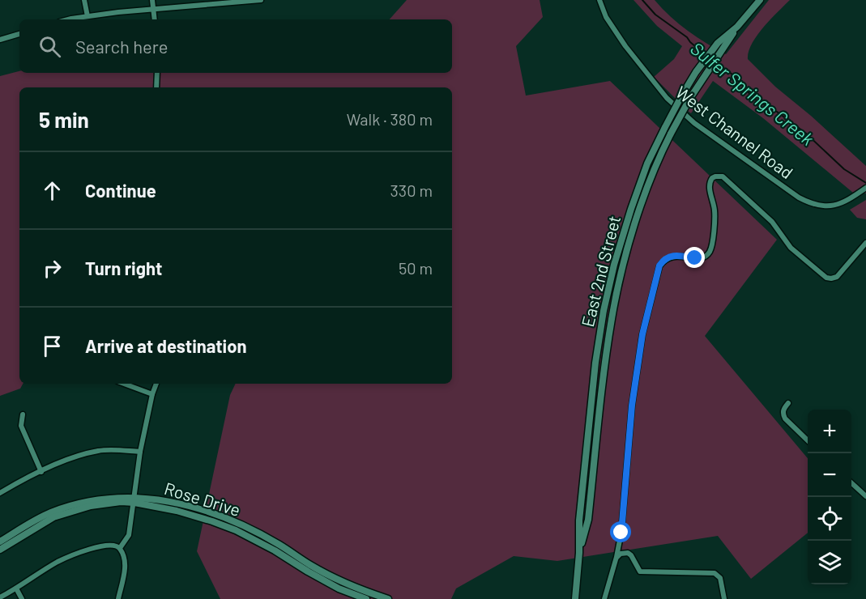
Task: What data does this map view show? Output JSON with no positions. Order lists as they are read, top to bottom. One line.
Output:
{"streets":{"main road":["East 2nd Street","Rose Drive"],"street":["West Channel Road"]},"water":["Sulfer Springs Creek"],"page":{"search":"Search here","heading":["5 min","Walk · 380 m"],"list":[["Continue","330 m"],["Turn right","50 m"],"Arrive at destination"],"map_buttons":["+","−"]}}
